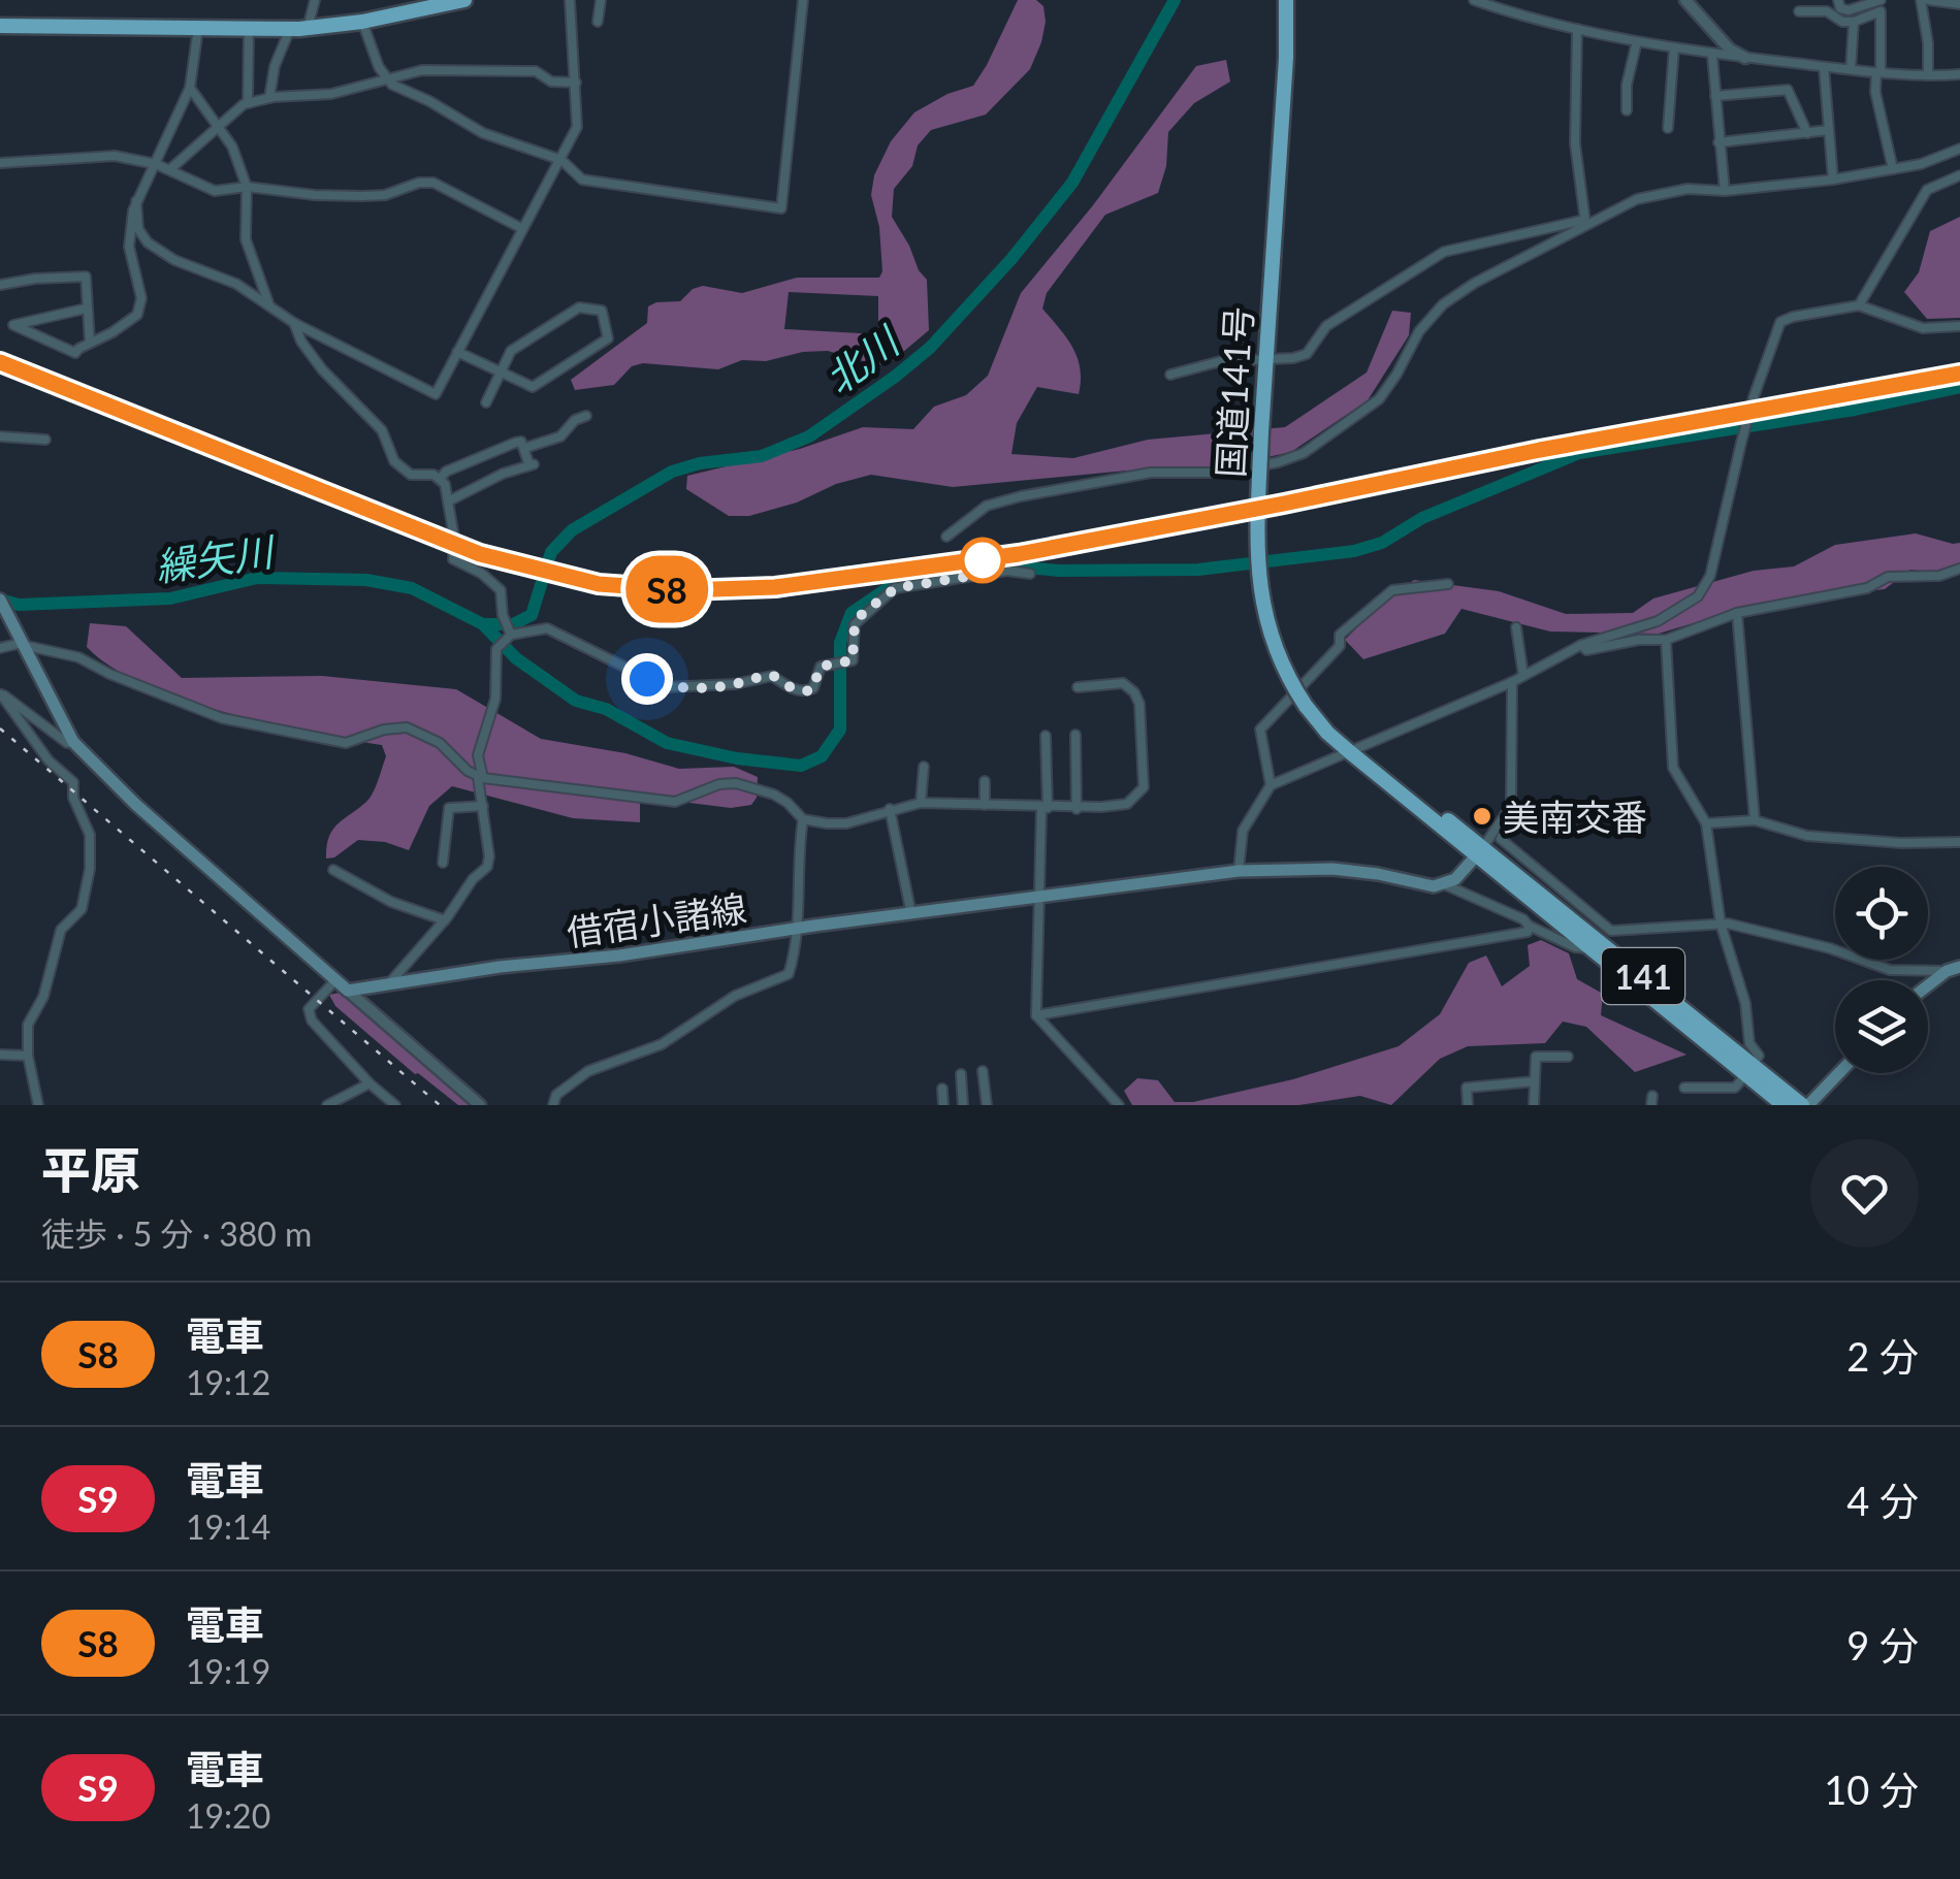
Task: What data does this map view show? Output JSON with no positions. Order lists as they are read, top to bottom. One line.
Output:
{"streets":{"highway":["国道141号","141"],"main road":["借宿小諸線"]},"water":["北川","繰矢川"],"places":["美南交番"],"page":{"on_map":"S8","heading":["平原","徒歩 · 5 分 · 380 m"],"list":[{"mark":"S8","name":"電車","note":"19:12","value":"2 分"},{"mark":"S9","name":"電車","note":"19:14","value":"4 分"},{"mark":"S8","name":"電車","note":"19:19","value":"9 分"},{"mark":"S9","name":"電車","note":"19:20","value":"10 分"}]}}
